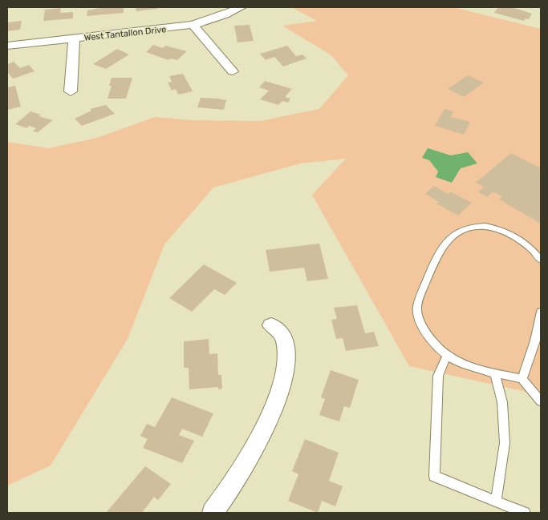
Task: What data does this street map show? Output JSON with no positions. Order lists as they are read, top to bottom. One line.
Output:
{"streets":{"street":["West Tantallon Drive"]}}
